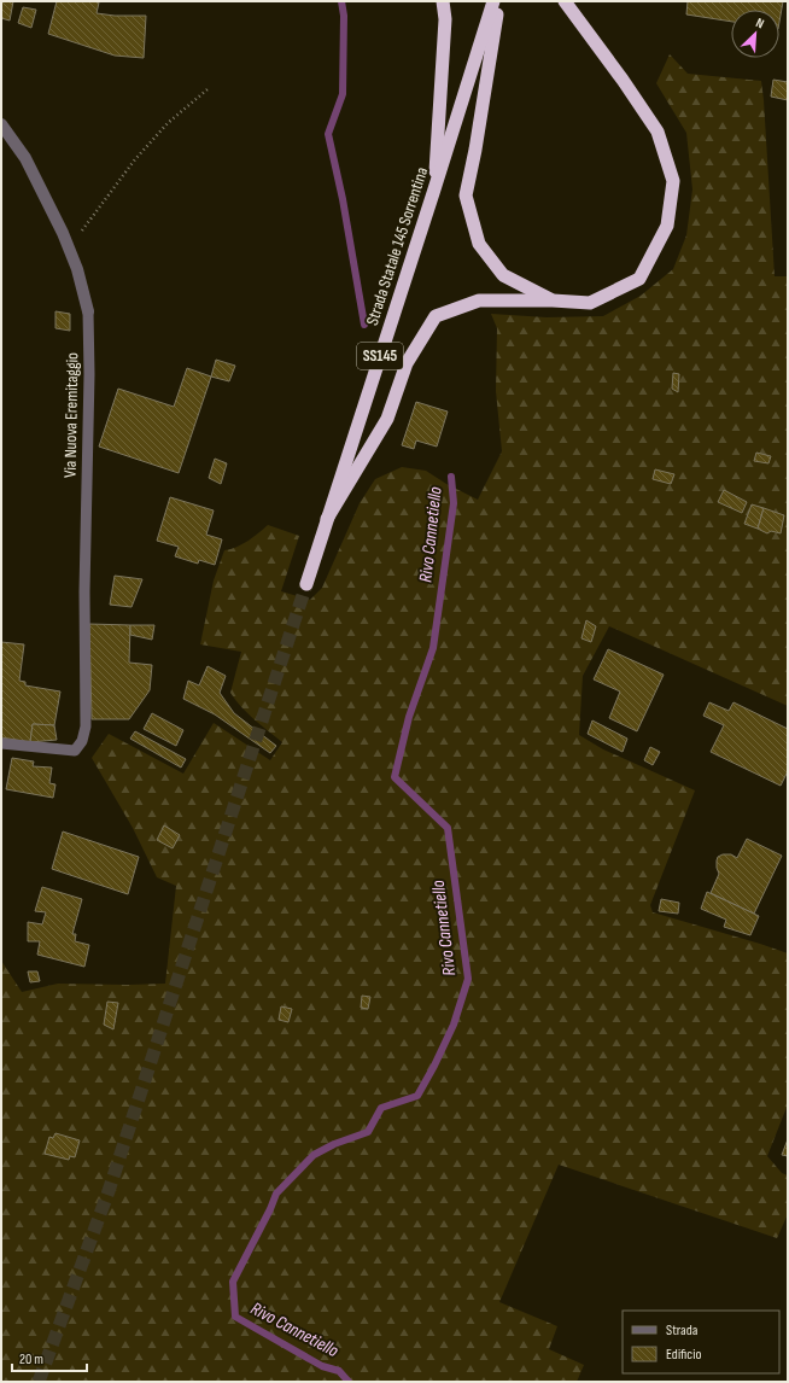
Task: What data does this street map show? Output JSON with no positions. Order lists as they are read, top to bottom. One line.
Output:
{"streets":{"highway":["Strada Statale 145 Sorrentina","SS145"],"street":["Via Nuova Eremitaggio"]},"water":["Rivo Cannetiello"],"legend":["Strada","Edificio"],"scale_bar":"20 m","north":"top right"}
